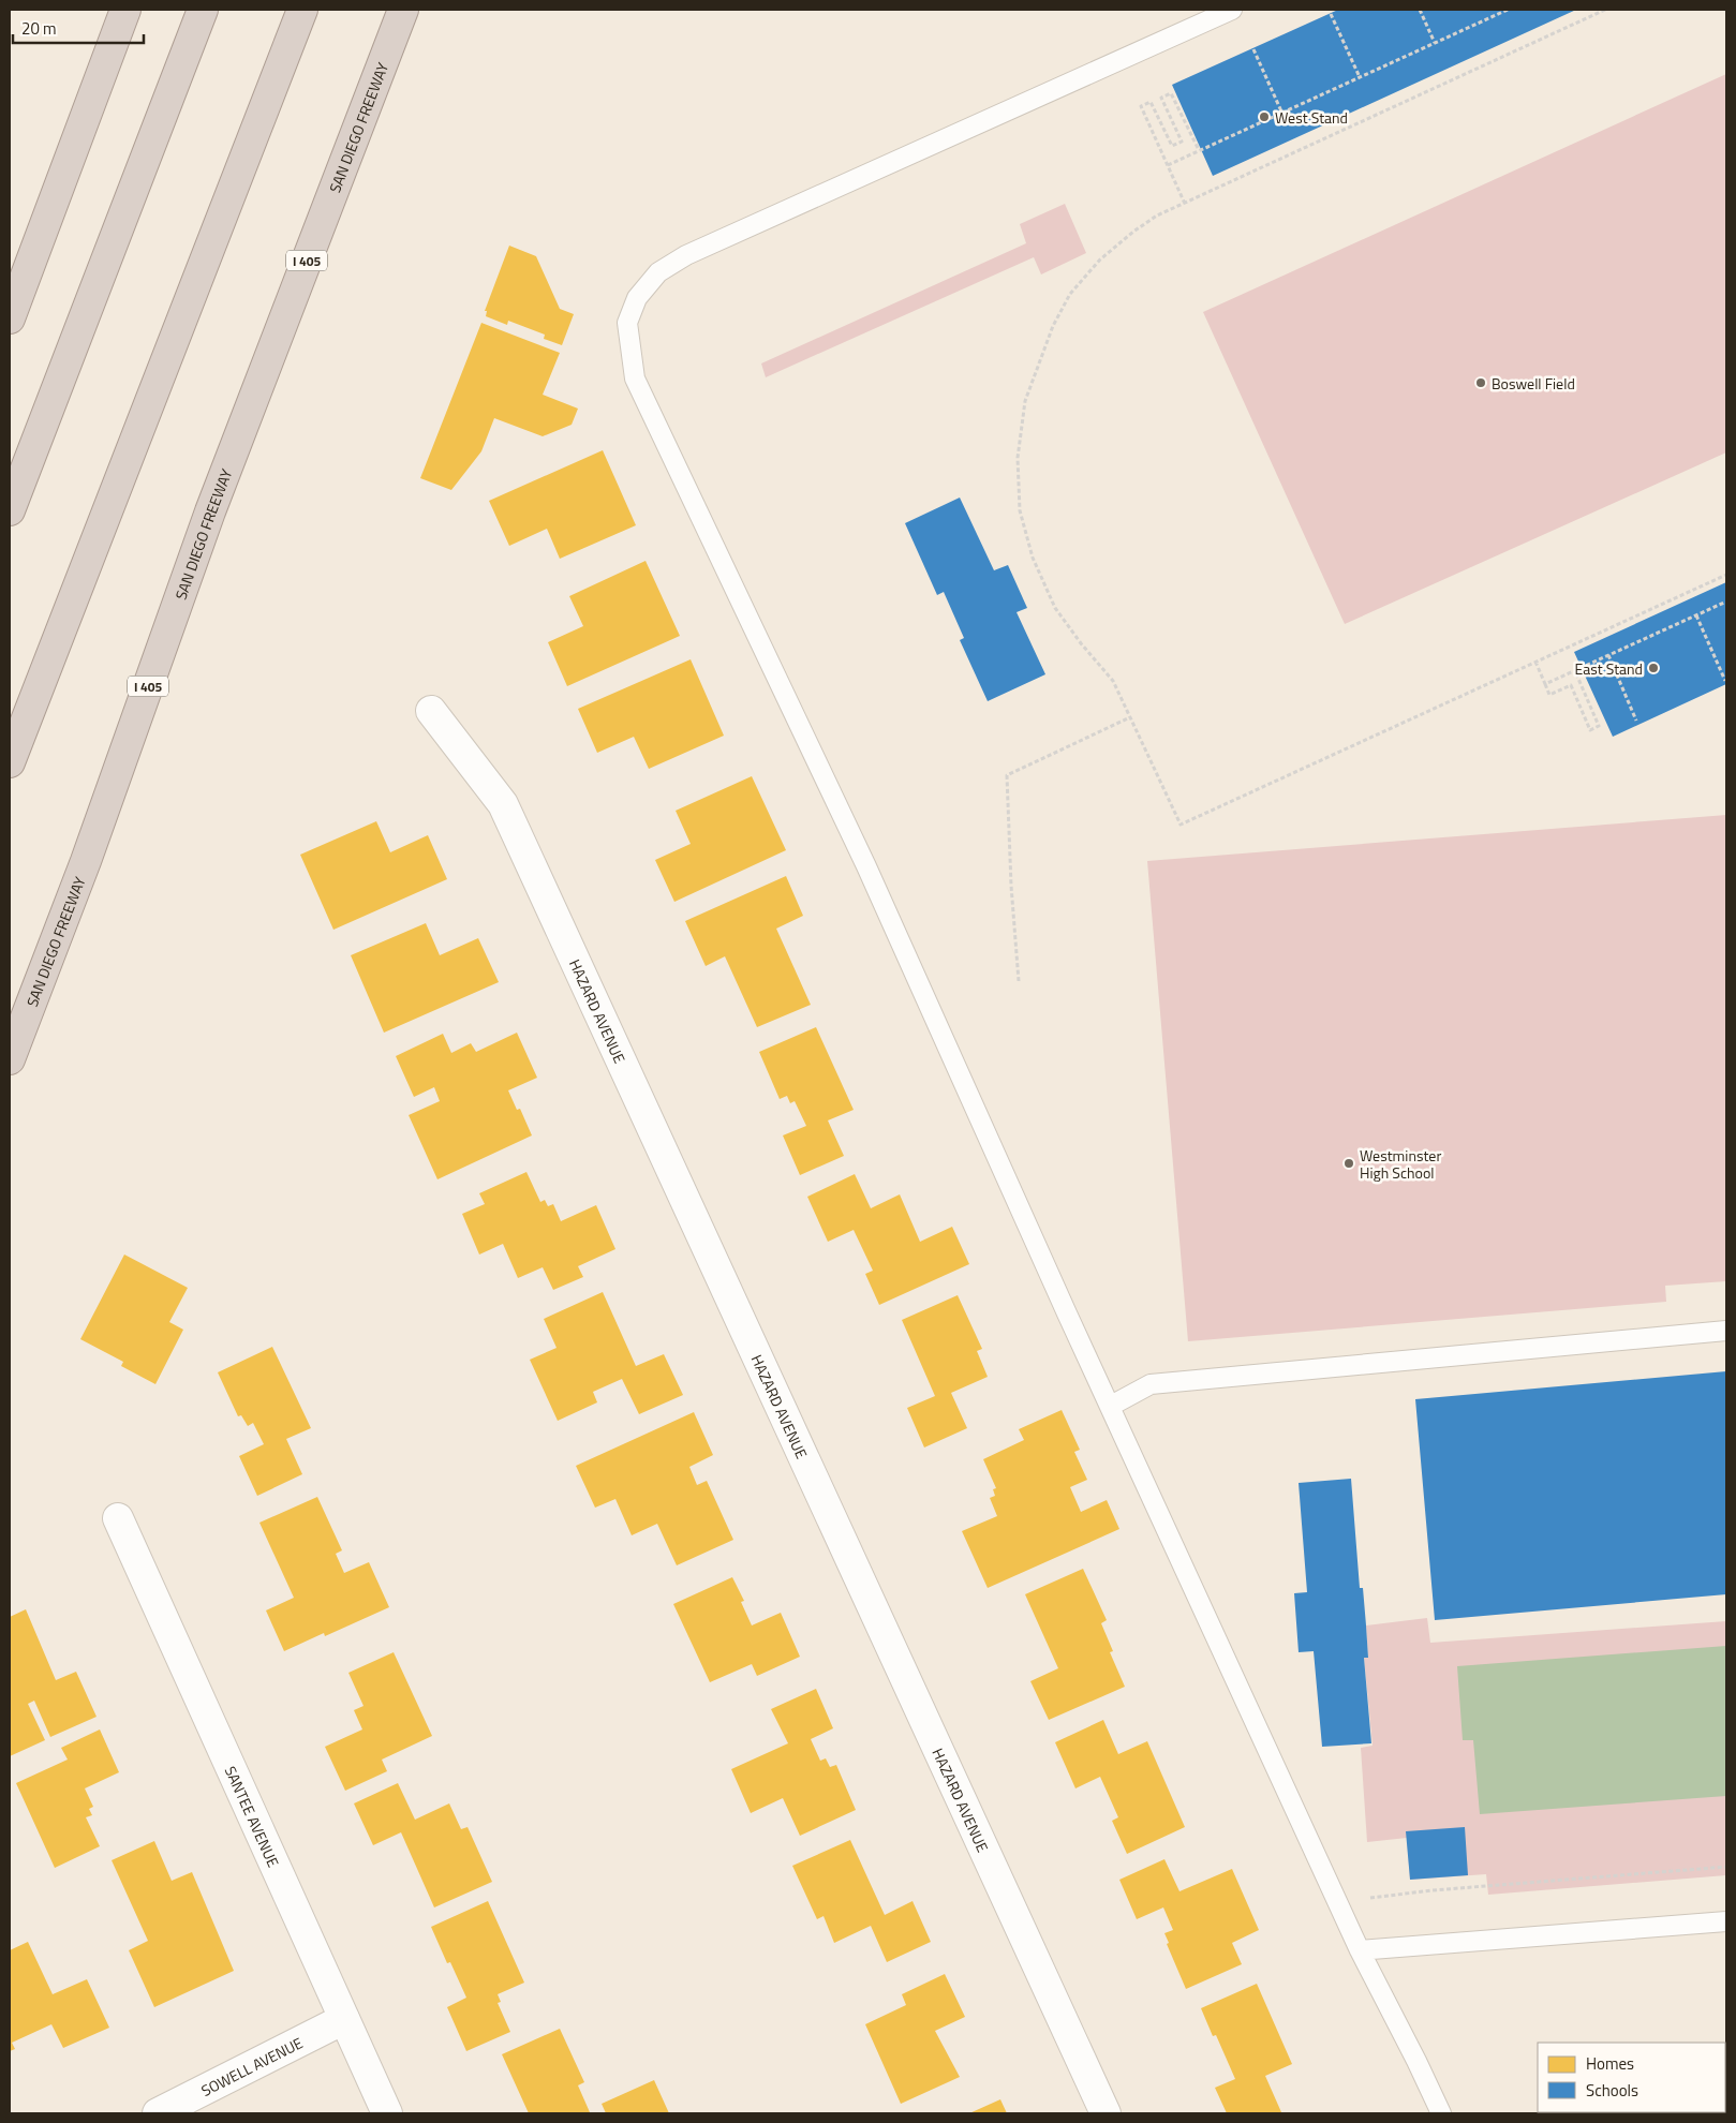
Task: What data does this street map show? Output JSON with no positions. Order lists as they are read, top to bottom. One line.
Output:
{"streets":{"highway":["SAN DIEGO FREEWAY","I 405"],"street":["HAZARD AVENUE","SANTEE AVENUE","SOWELL AVENUE"]},"crossings":[["SANTEE AVENUE","SOWELL AVENUE"]],"places":["West Stand","Boswell Field","East Stand","Westminster High School"],"legend":["Homes","Schools"],"scale_bar":"20 m"}
